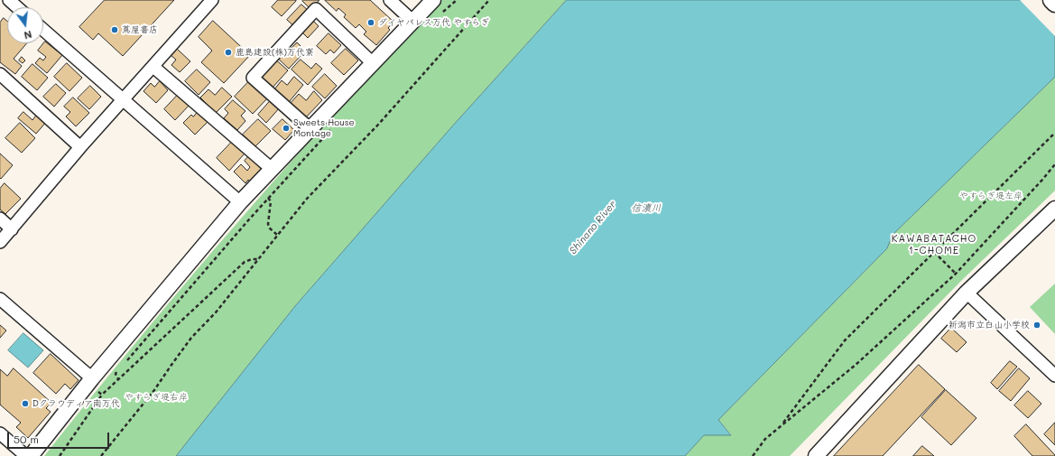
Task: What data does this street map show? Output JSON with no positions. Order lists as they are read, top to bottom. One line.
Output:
{"districts":["KAWABATACHO 1-CHOME"],"water":["信濃川","Shinano River"],"parks":["やすらぎ堤左岸","やすらぎ堤右岸"],"places":["ダイヤパレス万代 やすらぎ","蔦屋書店","鹿島建設(株)万代寮","Sweets House Montage","新潟市立白山小学校","Dクラウディア南万代"],"scale_bar":"50 m","north":"bottom"}
